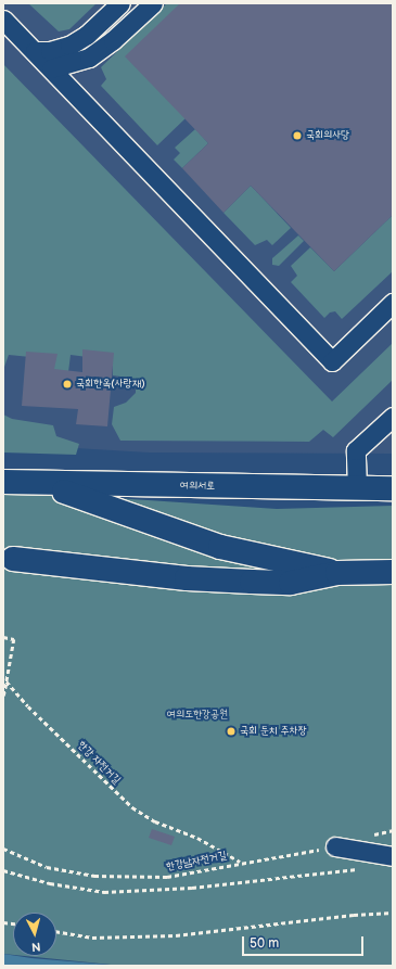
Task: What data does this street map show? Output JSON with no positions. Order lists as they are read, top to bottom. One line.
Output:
{"streets":{"main road":["여의서로"],"path":["한강 자전거길","한강남자전거길"]},"crossings":[["한강 자전거길","한강남자전거길"]],"parks":["여의도한강공원"],"places":["국회의사당","국회한옥(사랑재)","국회 둔치 주차장"],"scale_bar":"50 m","north":"bottom"}
